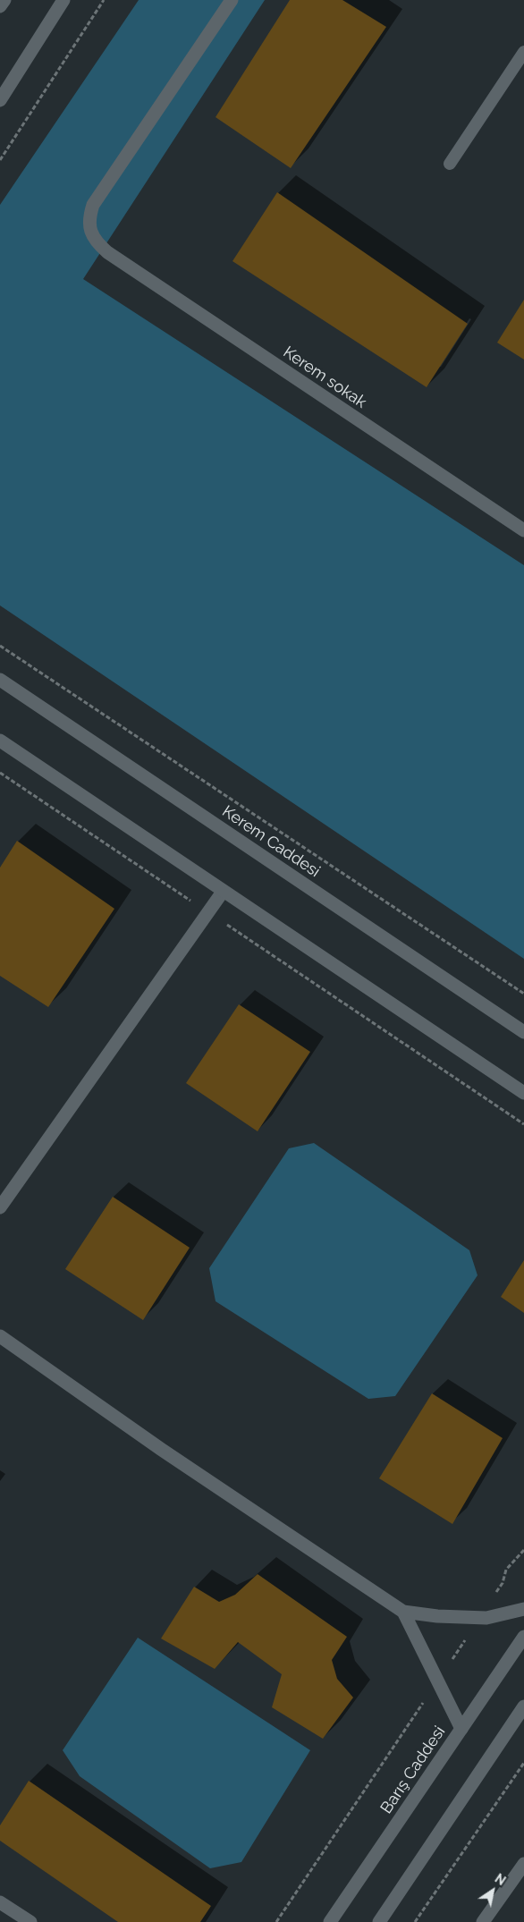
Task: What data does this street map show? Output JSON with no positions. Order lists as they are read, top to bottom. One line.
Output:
{"streets":{"street":["Kerem sokak","Kerem Caddesi","Barış Caddesi"]},"north":"top right"}
